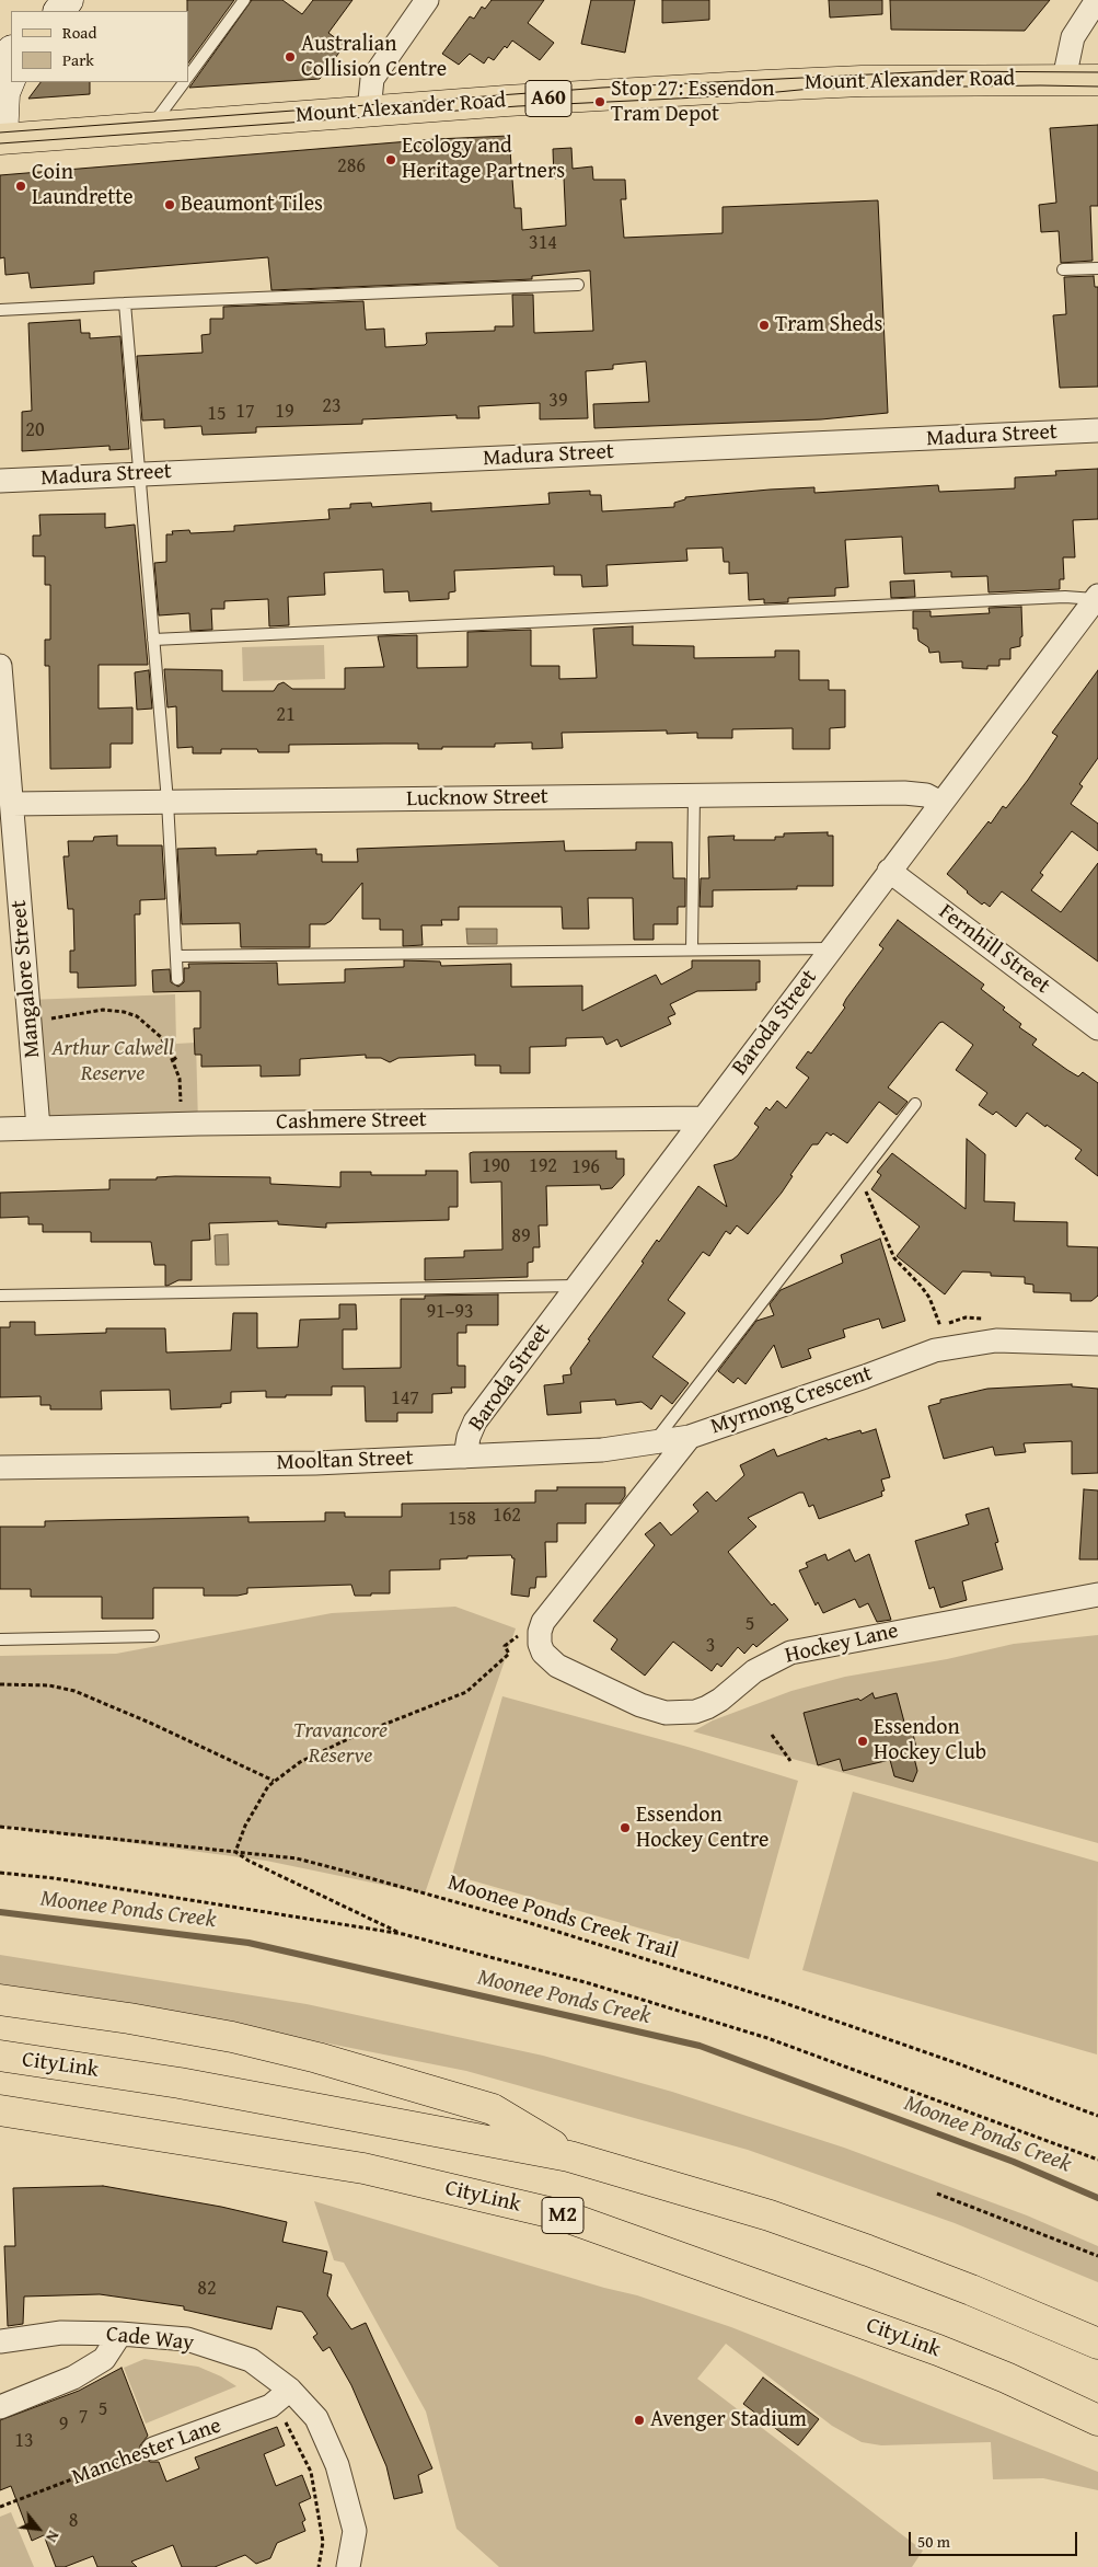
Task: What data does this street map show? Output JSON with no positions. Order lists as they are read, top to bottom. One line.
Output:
{"streets":{"main road":["Mount Alexander Road","A60","CityLink","M2"],"street":["Madura Street","Lucknow Street","Fernhill Street","Mangalore Street","Baroda Street","Cashmere Street","Myrnong Crescent","Mooltan Street","Hockey Lane","Cade Way","Manchester Lane"],"path":["Moonee Ponds Creek Trail"]},"crossings":[["Lucknow Street","Mangalore Street"],["Lucknow Street","Baroda Street"],["Fernhill Street","Baroda Street"],["Mangalore Street","Cashmere Street"],["Baroda Street","Cashmere Street"],["Baroda Street","Mooltan Street"],["Myrnong Crescent","Mooltan Street"],["Myrnong Crescent","Hockey Lane"],["Cade Way","Manchester Lane"]],"water":["Moonee Ponds Creek"],"parks":["Arthur Calwell Reserve","Travancore Reserve"],"places":["Australian Collision Centre","Stop 27: Essendon Tram Depot","Ecology and Heritage Partners","Coin Laundrette","Beaumont Tiles","Tram Sheds","Essendon Hockey Club","Essendon Hockey Centre","Avenger Stadium"],"house_numbers":["286","314","39","23","17","19","15","20","21","190","192","196","89","91–93","147","162","158","5","3","82","5","7","9","13","8"],"legend":["Road","Park"],"scale_bar":"50 m","north":"bottom right"}
